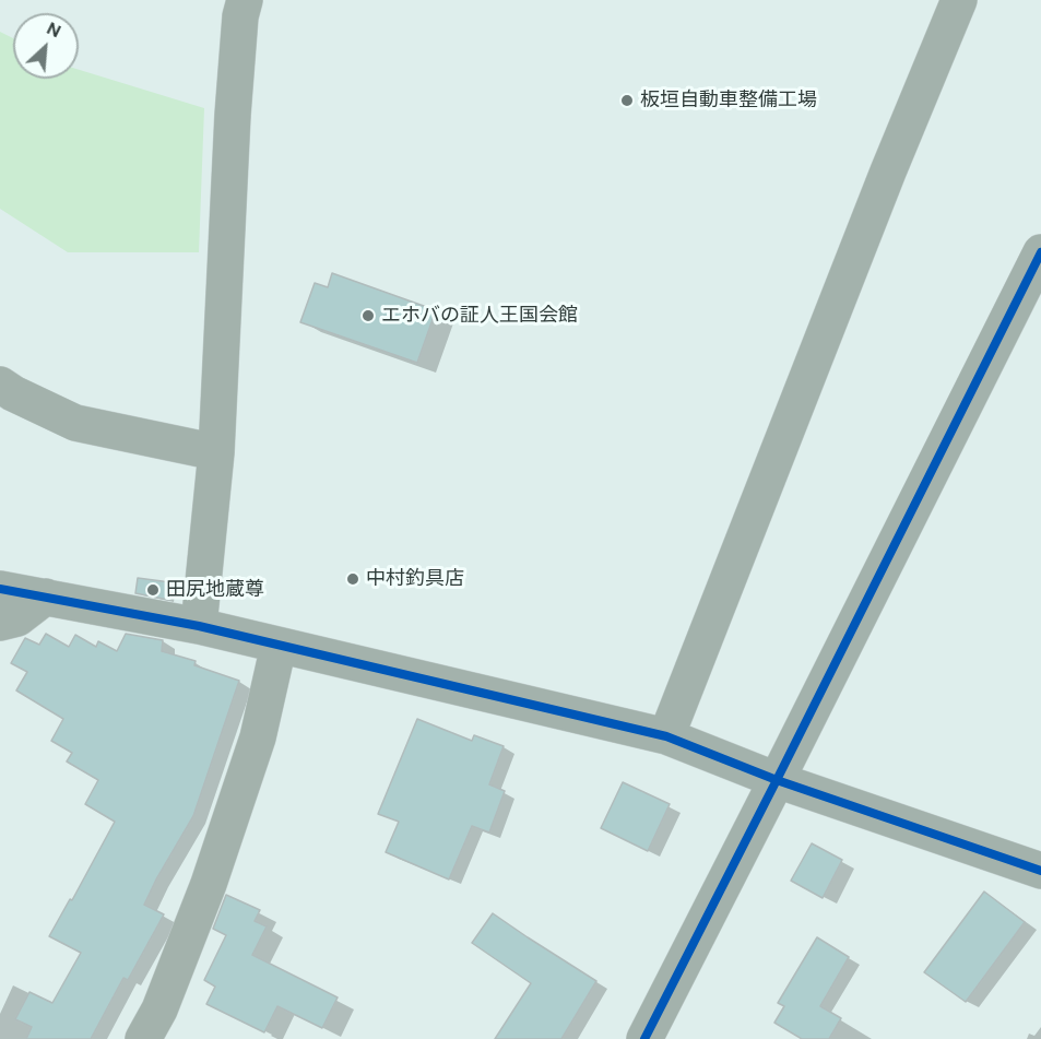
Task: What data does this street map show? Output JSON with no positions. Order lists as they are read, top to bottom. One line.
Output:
{"places":["板垣自動車整備工場","エホバの証人王国会館","中村釣具店","田尻地蔵尊"],"north":"top right"}
